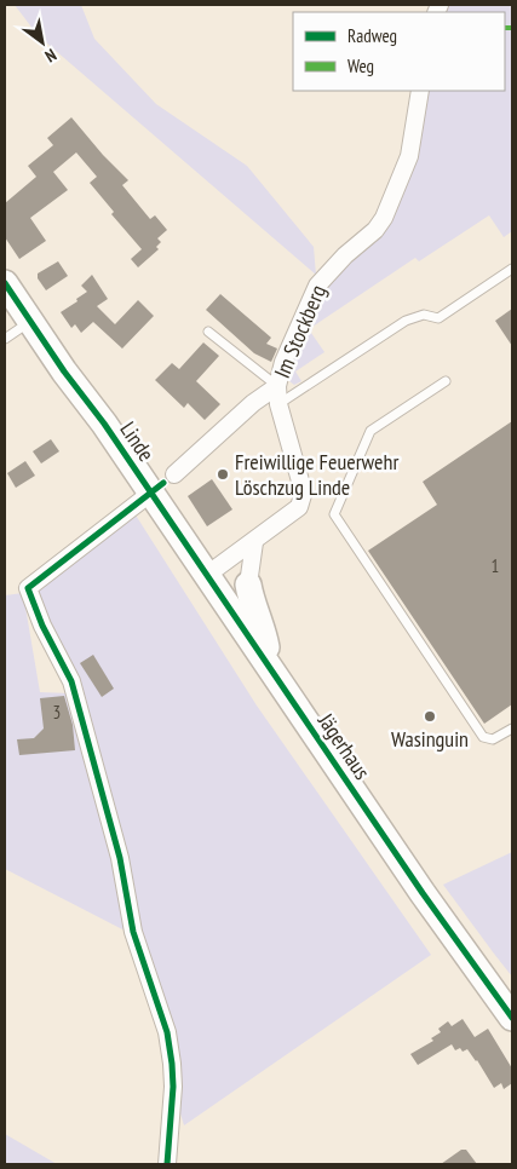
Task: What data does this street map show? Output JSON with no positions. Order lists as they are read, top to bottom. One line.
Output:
{"streets":{"main road":["Linde","Jägerhaus"],"street":["Im Stockberg"]},"crossings":[["Im Stockberg","Jägerhaus"],["Linde","Jägerhaus"]],"places":["Freiwillige Feuerwehr Löschzug Linde","Wasinguin"],"house_numbers":["1","3"],"legend":["Radweg","Weg"],"north":"bottom right"}
